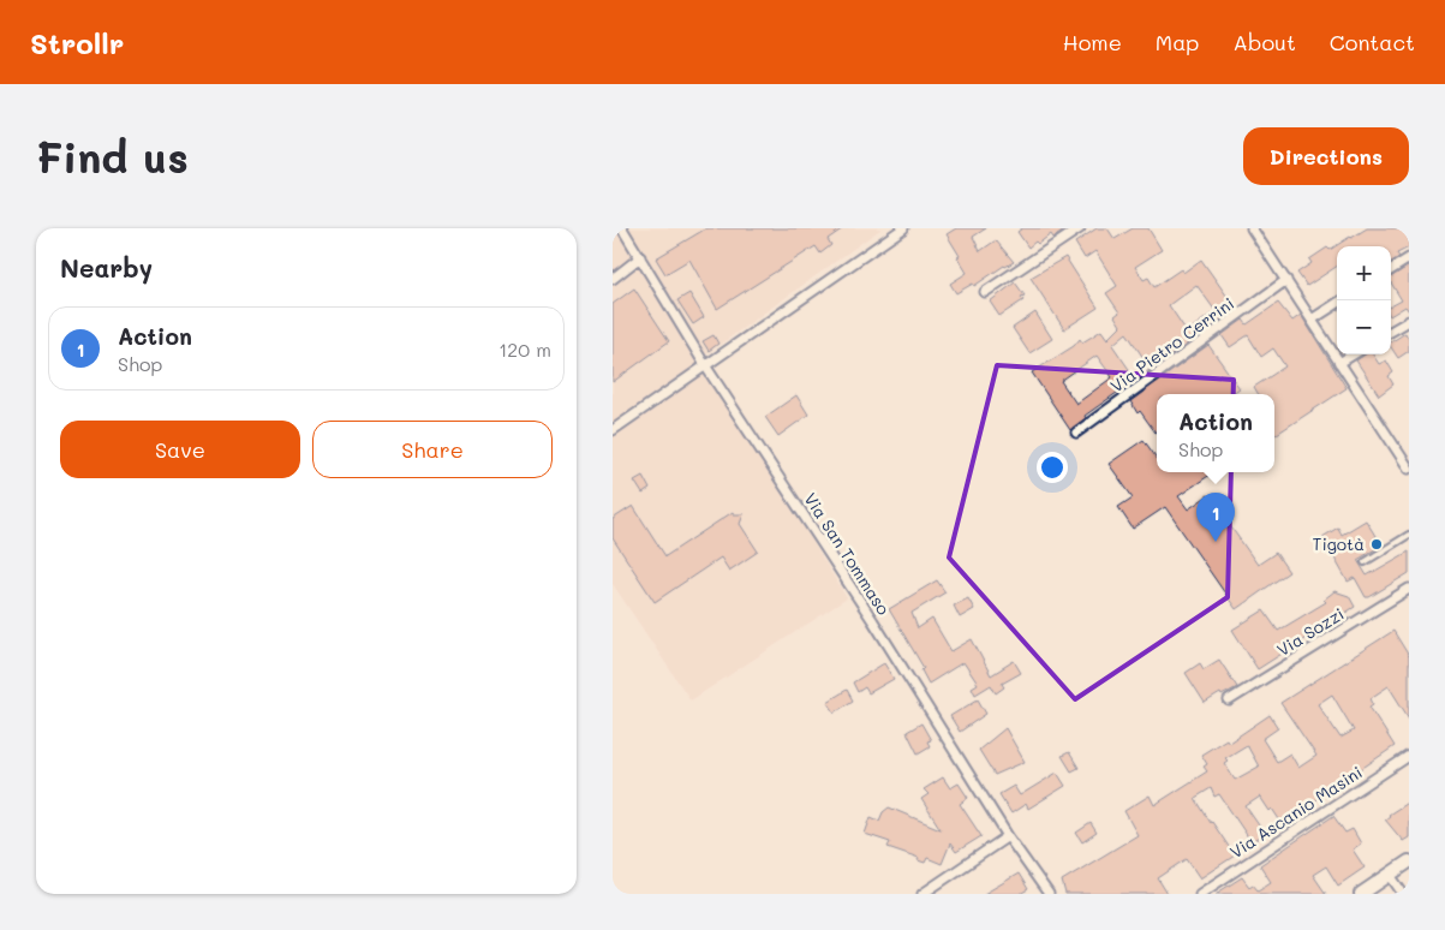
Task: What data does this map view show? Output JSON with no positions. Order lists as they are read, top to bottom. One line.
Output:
{"streets":{"street":["Via Pietro Cerrini","Via San Tommaso","Via Sozzi","Via Ascanio Masini"]},"places":["Tigotà"],"page":{"header":"Strollr","nav":["Home","Map","About","Contact"],"buttons":["Directions",["Save","Share"]],"title":"Find us","heading":"Nearby","map_buttons":["+","−"],"list":[{"mark":"1","name":"Action","note":"Shop","value":"120 m"}],"popup":["Action","Shop"],"pins":"1"}}
